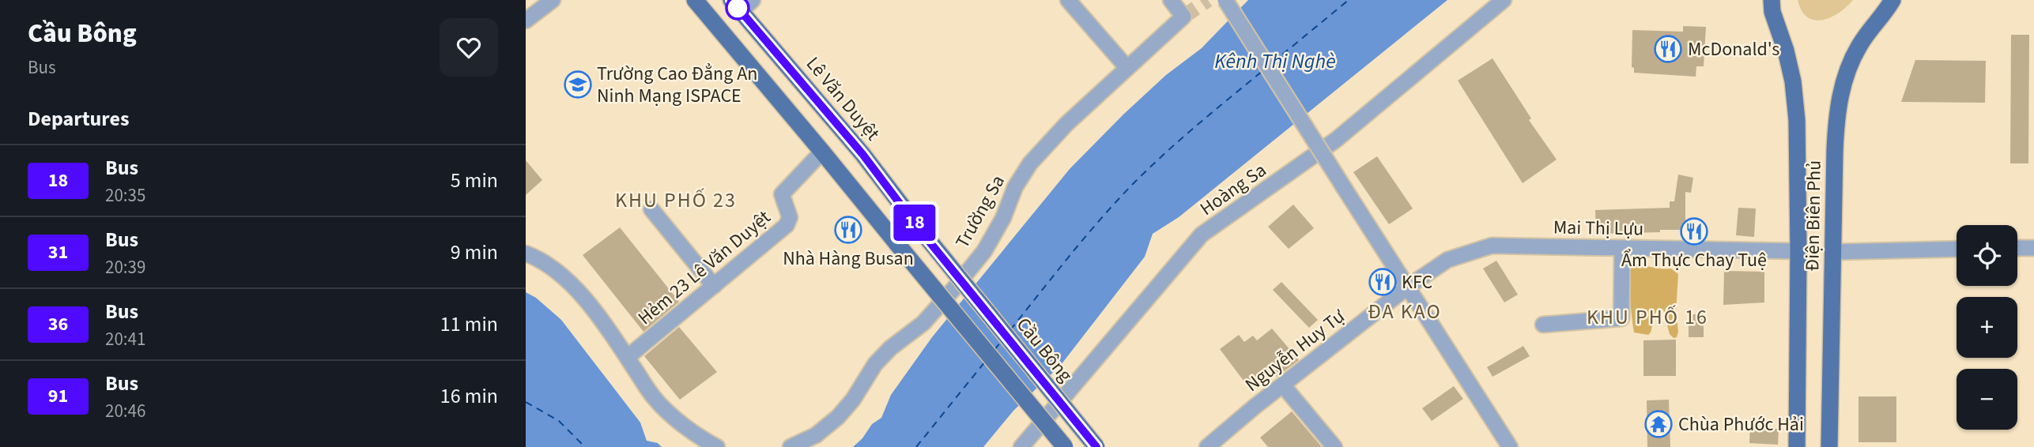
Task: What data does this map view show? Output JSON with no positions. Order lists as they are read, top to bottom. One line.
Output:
{"streets":{"main road":["Lê Văn Duyệt","Ðiện Biên Phủ","Cầu Bông"],"street":["Hoàng Sa","Trường Sa","Mai Thị Lựu","Hẻm 23 Lê Văn Duyệt","Nguyễn Huy Tự"]},"crossings":[["Lê Văn Duyệt","Cầu Bông"],["Ðiện Biên Phủ","Mai Thị Lựu"],["Mai Thị Lựu","Nguyễn Huy Tự"]],"districts":["KHU PHỐ 23","ĐA KAO","KHU PHỐ 16"],"water":["Kênh Thị Nghè"],"places":{"restaurant":["McDonald's","Nhà Hàng Busan","Ẩm Thực Chay Tuệ","KFC"],"school or university":["Trường Cao Đẳng An Ninh Mạng ISPACE"],"temple":["Chùa Phước Hải"]},"lines":["bus line 18"],"page":{"heading":[["Cầu Bông","Bus"],"Departures"],"on_map":"18","list":[{"mark":"18","name":"Bus","note":"20:35","value":"5 min"},{"mark":"31","name":"Bus","note":"20:39","value":"9 min"},{"mark":"36","name":"Bus","note":"20:41","value":"11 min"},{"mark":"91","name":"Bus","note":"20:46","value":"16 min"}],"map_buttons":["+","−"]}}
